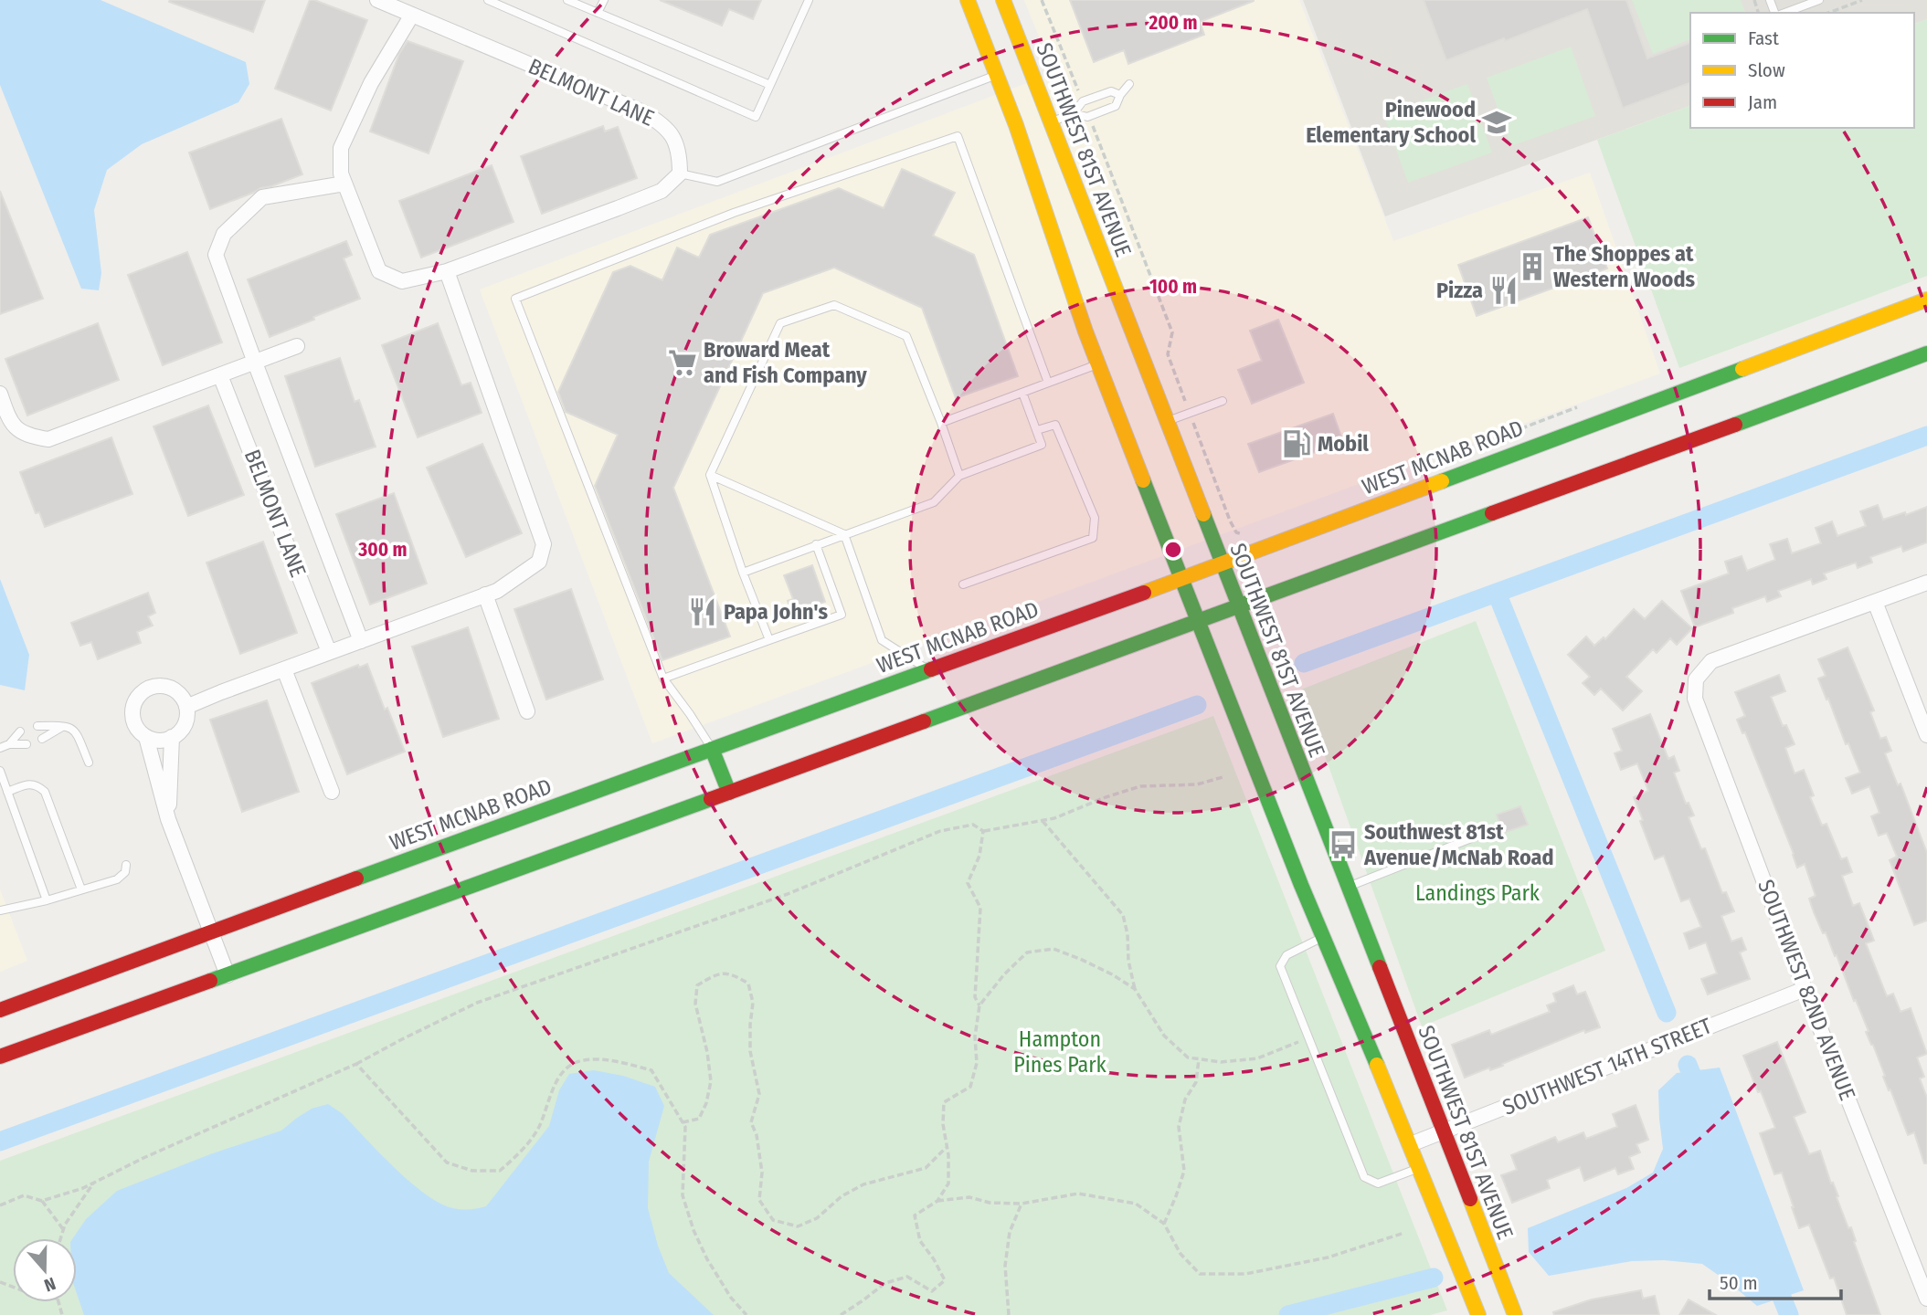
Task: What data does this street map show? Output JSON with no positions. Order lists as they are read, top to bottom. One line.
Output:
{"streets":{"main road":["SOUTHWEST 81ST AVENUE","WEST MCNAB ROAD"],"street":["BELMONT LANE","SOUTHWEST 82ND AVENUE","SOUTHWEST 14TH STREET"]},"crossings":[["SOUTHWEST 81ST AVENUE","WEST MCNAB ROAD"],["SOUTHWEST 81ST AVENUE","SOUTHWEST 14TH STREET"],["SOUTHWEST 82ND AVENUE","SOUTHWEST 14TH STREET"]],"parks":["Landings Park","Hampton Pines Park"],"places":{"school or university":["Pinewood Elementary School"],"building":["The Shoppes at Western Woods"],"restaurant":["Pizza","Papa John's"],"supermarket":["Broward Meat and Fish Company"],"fuel station":["Mobil"],"bus stop":["Southwest 81st Avenue/McNab Road"]},"legend":["Fast","Slow","Jam"],"scale_bar":"50 m","north":"bottom","rings":["200 m","100 m","300 m"]}
